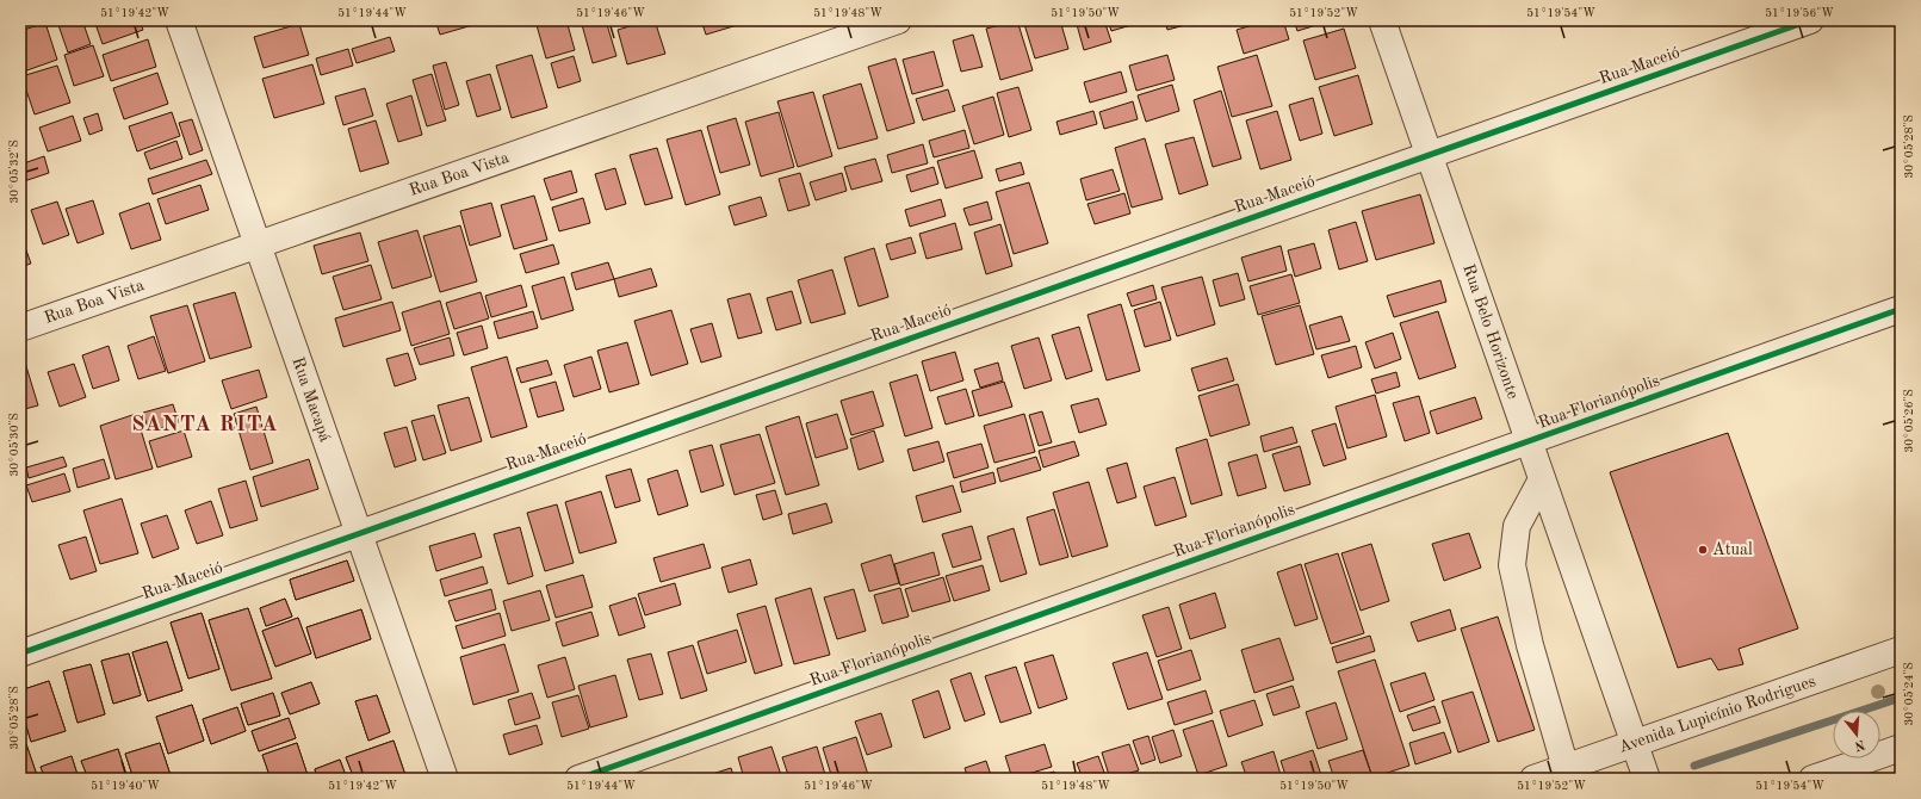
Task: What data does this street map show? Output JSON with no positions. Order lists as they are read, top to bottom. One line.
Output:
{"streets":{"street":["Rua Maceió","Rua Boa Vista","Rua Belo Horizonte","Rua Macapá","Rua Florianópolis","Avenida Lupicínio Rodrigues"]},"crossings":[["Rua Maceió","Rua Belo Horizonte"],["Rua Maceió","Rua Macapá"],["Rua Boa Vista","Rua Macapá"],["Rua Belo Horizonte","Rua Florianópolis"],["Rua Belo Horizonte","Avenida Lupicínio Rodrigues"]],"districts":["SANTA RITA"],"places":["Atual"],"north":"bottom","coordinates":["51°19'42\"W","51°19'44\"W","51°19'46\"W","51°19'48\"W","51°19'50\"W","51°19'52\"W","51°19'54\"W","51°19'56\"W","30°05'28\"S","30°05'32\"S","30°05'26\"S","30°05'30\"S","30°05'24\"S","51°19'40\"W"]}
